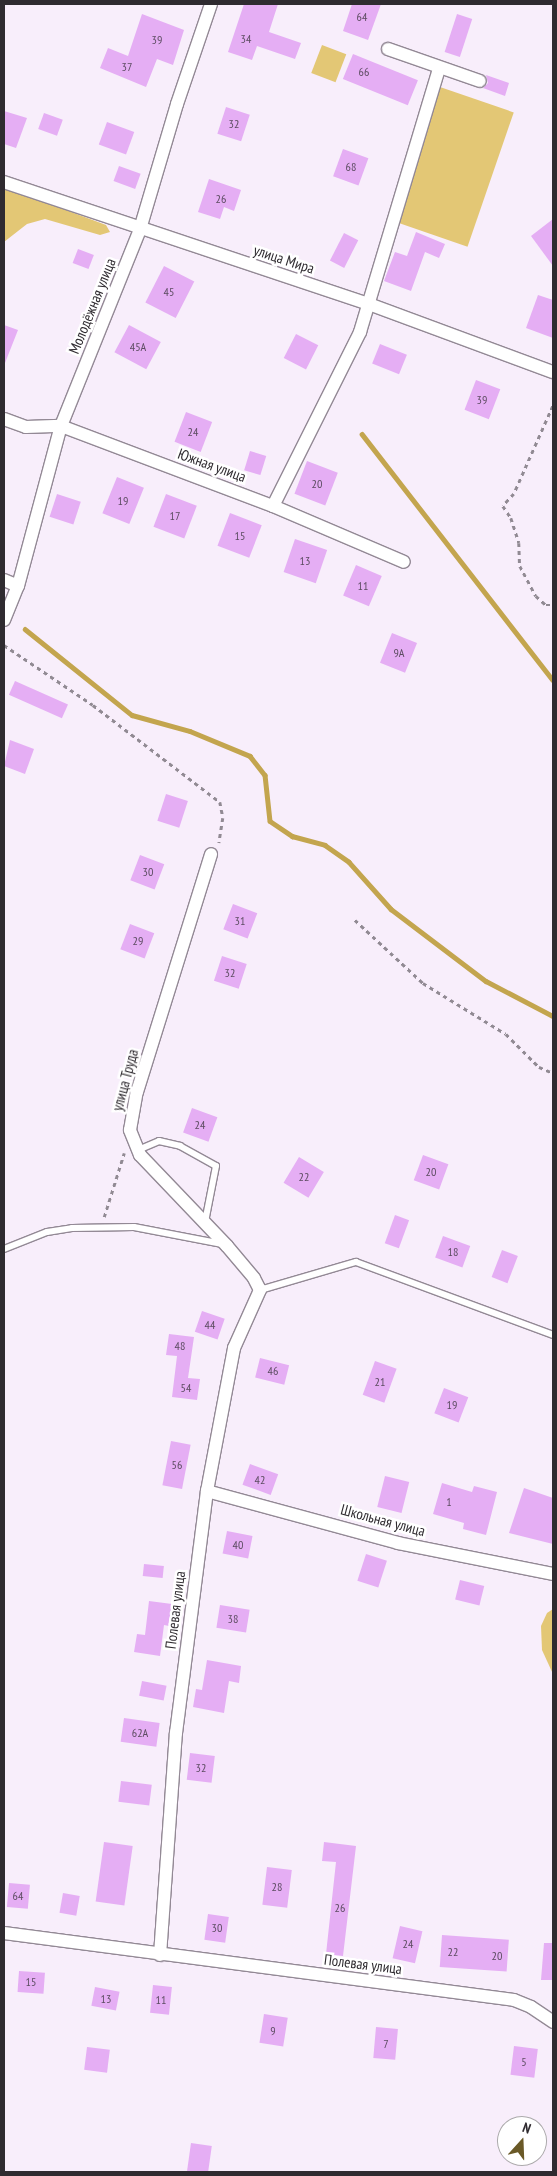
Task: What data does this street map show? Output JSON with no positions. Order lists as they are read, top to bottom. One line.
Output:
{"streets":{"street":["улица Мира","Молодёжная улица","Южная улица","улица Труда","Школьная улица","Полевая улица"]},"crossings":[["улица Мира","Молодёжная улица"],["Молодёжная улица","Южная улица"],["улица Труда","Полевая улица"],["Школьная улица","Полевая улица"]],"house_numbers":["64","34","39","37","66","32","68","26","45","45А","39","24","20","19","17","15","13","11","9А","30","31","29","32","24","20","22","18","44","48","46","21","54","19","56","42","1","40","38","62А","32","28","64","26","30","24","22","20","15","13","11","9","7","5"],"north":"top"}
